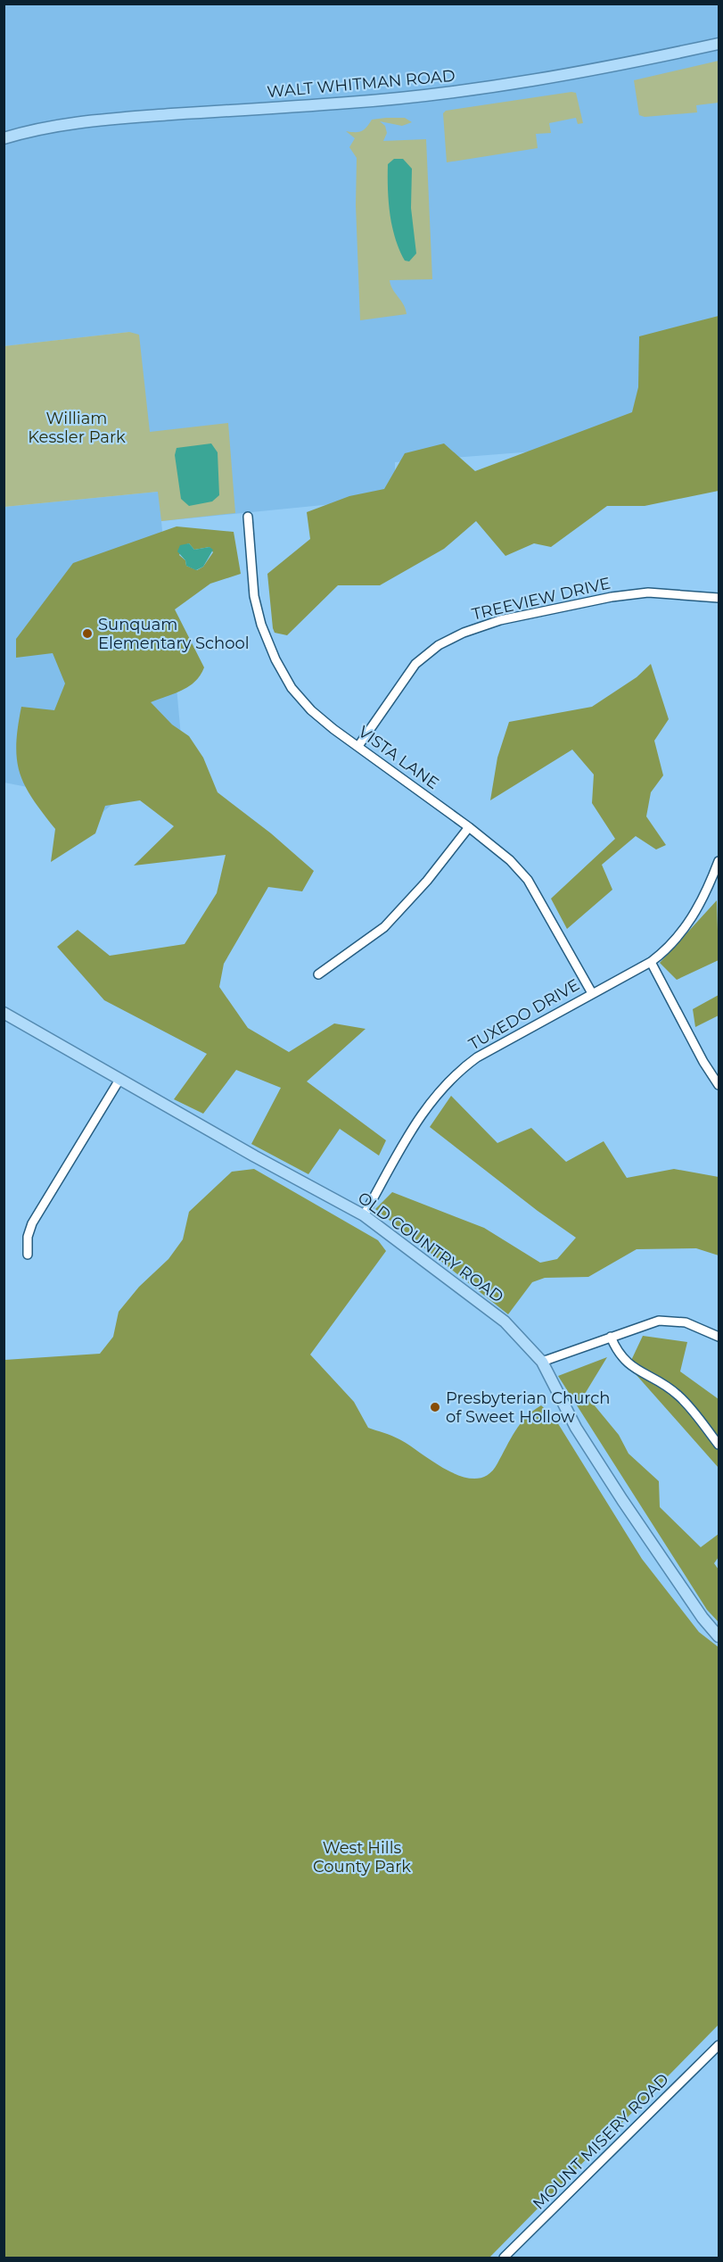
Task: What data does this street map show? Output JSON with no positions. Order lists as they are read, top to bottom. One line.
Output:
{"streets":{"main road":["WALT WHITMAN ROAD","OLD COUNTRY ROAD"],"street":["TREEVIEW DRIVE","VISTA LANE","TUXEDO DRIVE","MOUNT MISERY ROAD"]},"crossings":[["TREEVIEW DRIVE","VISTA LANE"],["VISTA LANE","TUXEDO DRIVE"],["TUXEDO DRIVE","OLD COUNTRY ROAD"]],"parks":["William Kessler Park","West Hills County Park"],"places":["Sunquam Elementary School","Presbyterian Church of Sweet Hollow"]}
